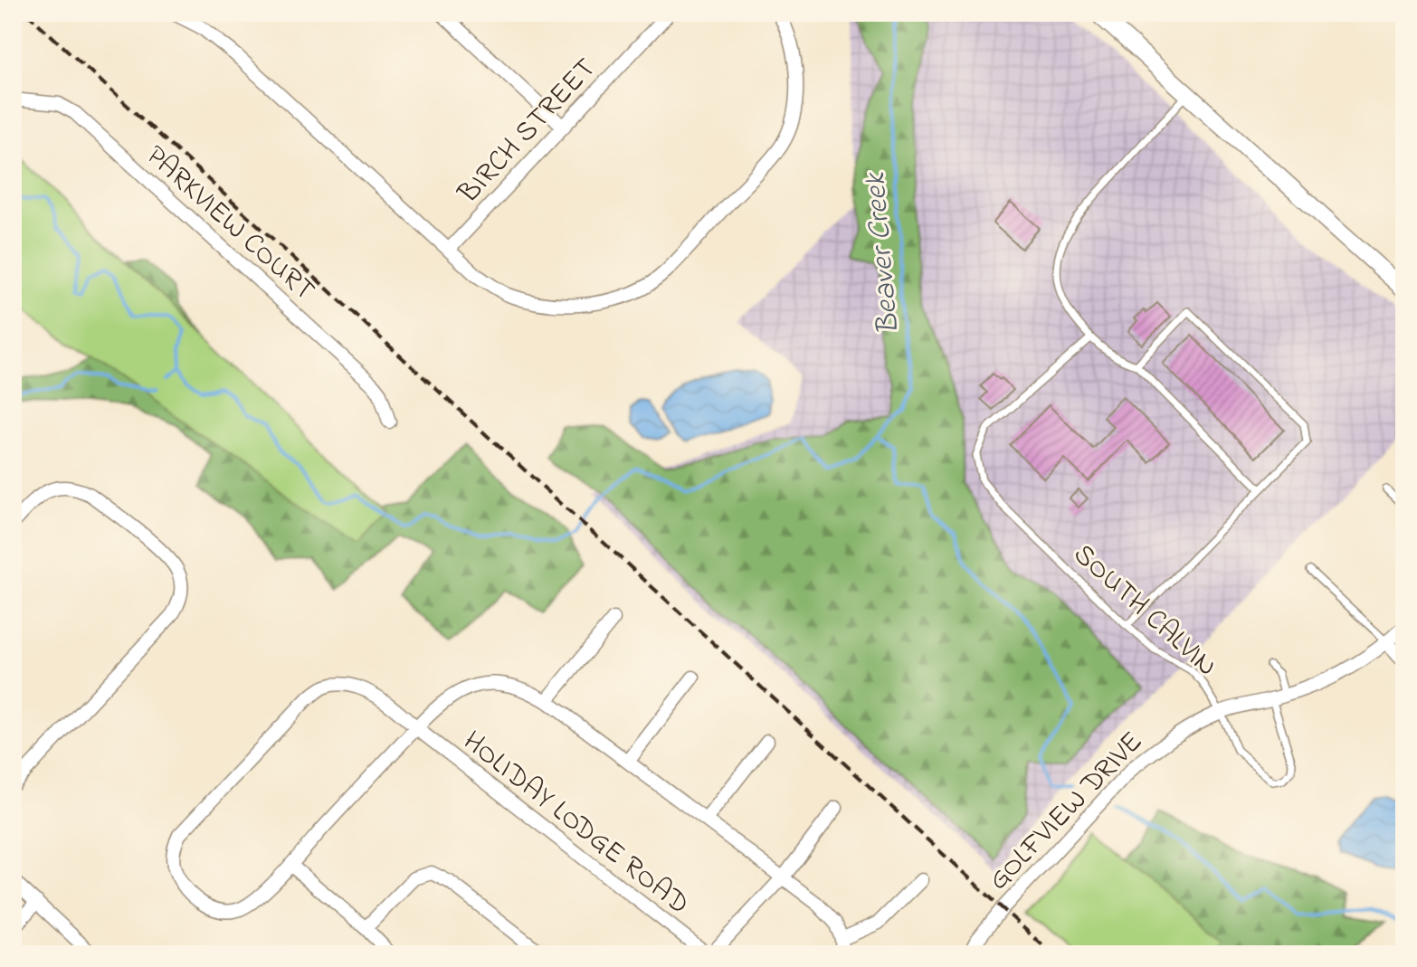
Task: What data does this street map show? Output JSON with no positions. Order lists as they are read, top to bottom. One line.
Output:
{"streets":{"street":["BIRCH STREET","PARKVIEW COURT","GOLFVIEW DRIVE","HOLIDAY LODGE ROAD"],"lane":["SOUTH CALVIN"]},"crossings":[["SOUTH CALVIN","GOLFVIEW DRIVE"]],"water":["Beaver Creek"]}
